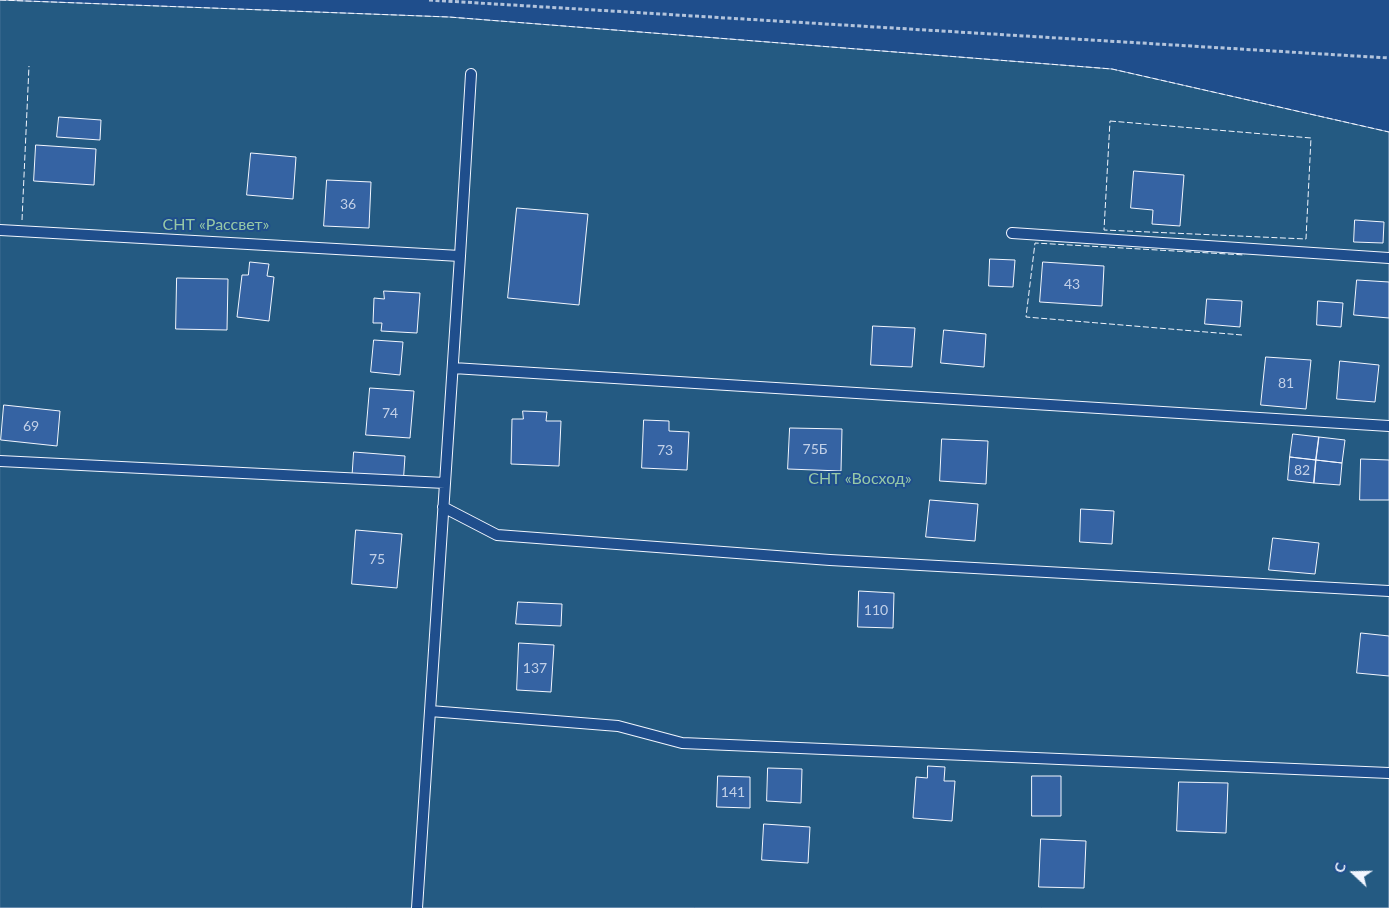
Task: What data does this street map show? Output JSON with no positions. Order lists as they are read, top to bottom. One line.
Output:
{"parks":["СНТ «Рассвет»","СНТ «Восход»"],"house_numbers":["36","43","81","74","69","75Б","73","82","75","110","137","141"],"north":"left"}
